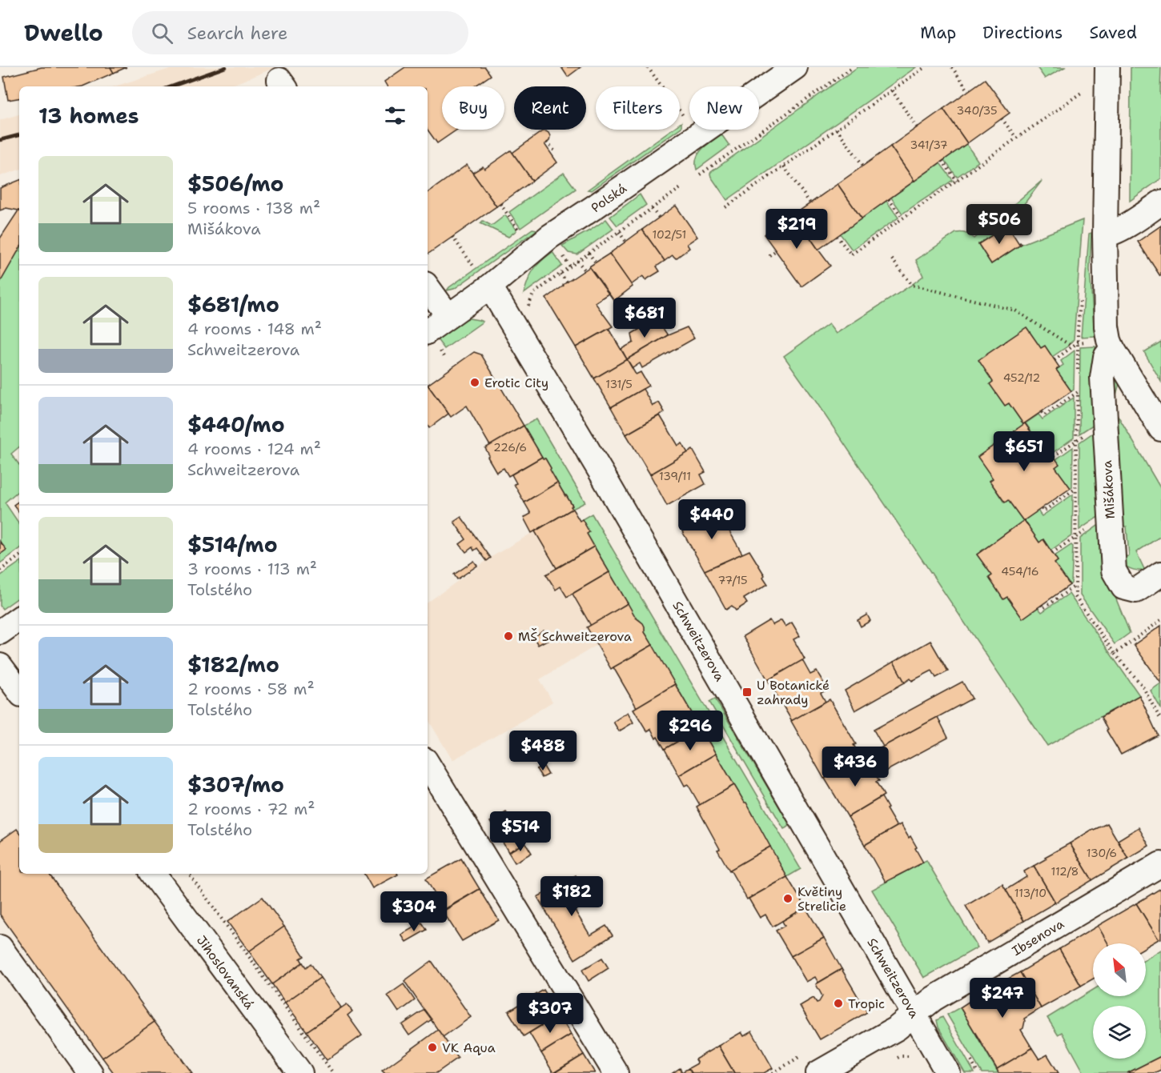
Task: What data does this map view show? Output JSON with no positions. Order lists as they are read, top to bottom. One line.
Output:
{"streets":{"street":["Polská","Mišákova","Schweitzerova","Ibsenova","Jihoslovanská"]},"crossings":[["Polská","Schweitzerova"],["Schweitzerova","Ibsenova"]],"places":{"other":["Erotic City","MŠ Schweitzerova","Květiny Strelicie","Tropic","VK Aqua"],"transit":["U Botanické zahrady"]},"house_numbers":["340/35","341/37","102/51","452/12","131/5","226/6","139/11","454/16","77/15","130/6","112/8","113/10"],"north":"top left","page":{"header":"Dwello","search":"Search here","nav":["Map","Directions","Saved"],"chip":["Buy","Rent","Filters","New"],"heading":"13 homes","list":[{"name":"$506/mo","note":"5 rooms · 138 m² · Mišákova"},{"name":"$681/mo","note":"4 rooms · 148 m² · Schweitzerova"},{"name":"$440/mo","note":"4 rooms · 124 m² · Schweitzerova"},{"name":"$514/mo","note":"3 rooms · 113 m² · Tolstého"},{"name":"$182/mo","note":"2 rooms · 58 m² · Tolstého"},{"name":"$307/mo","note":"2 rooms · 72 m² · Tolstého"}],"price":["$506","$219","$681","$651","$440","$296","$488","$436","$514","$182","$304","$247","$307"]}}
